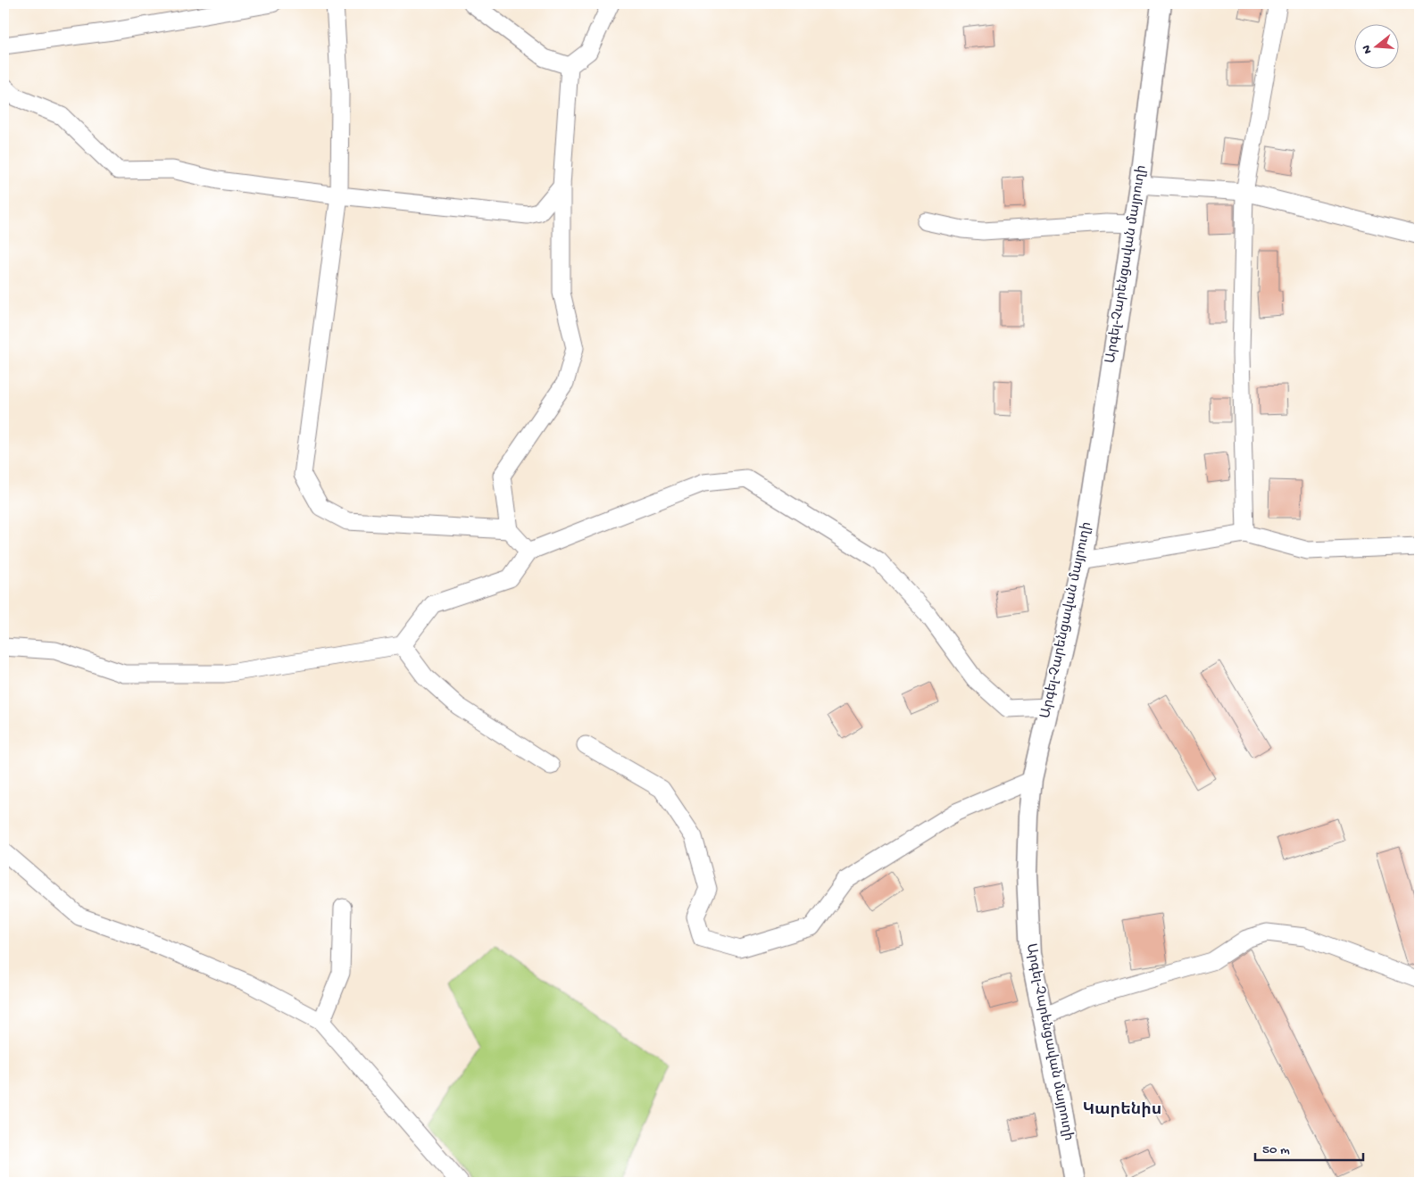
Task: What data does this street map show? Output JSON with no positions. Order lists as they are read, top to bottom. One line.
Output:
{"streets":{"main road":["Արգել-Չարենցավան մայրուղի"]},"districts":["Կարենիս"],"scale_bar":"50 m","north":"left"}
